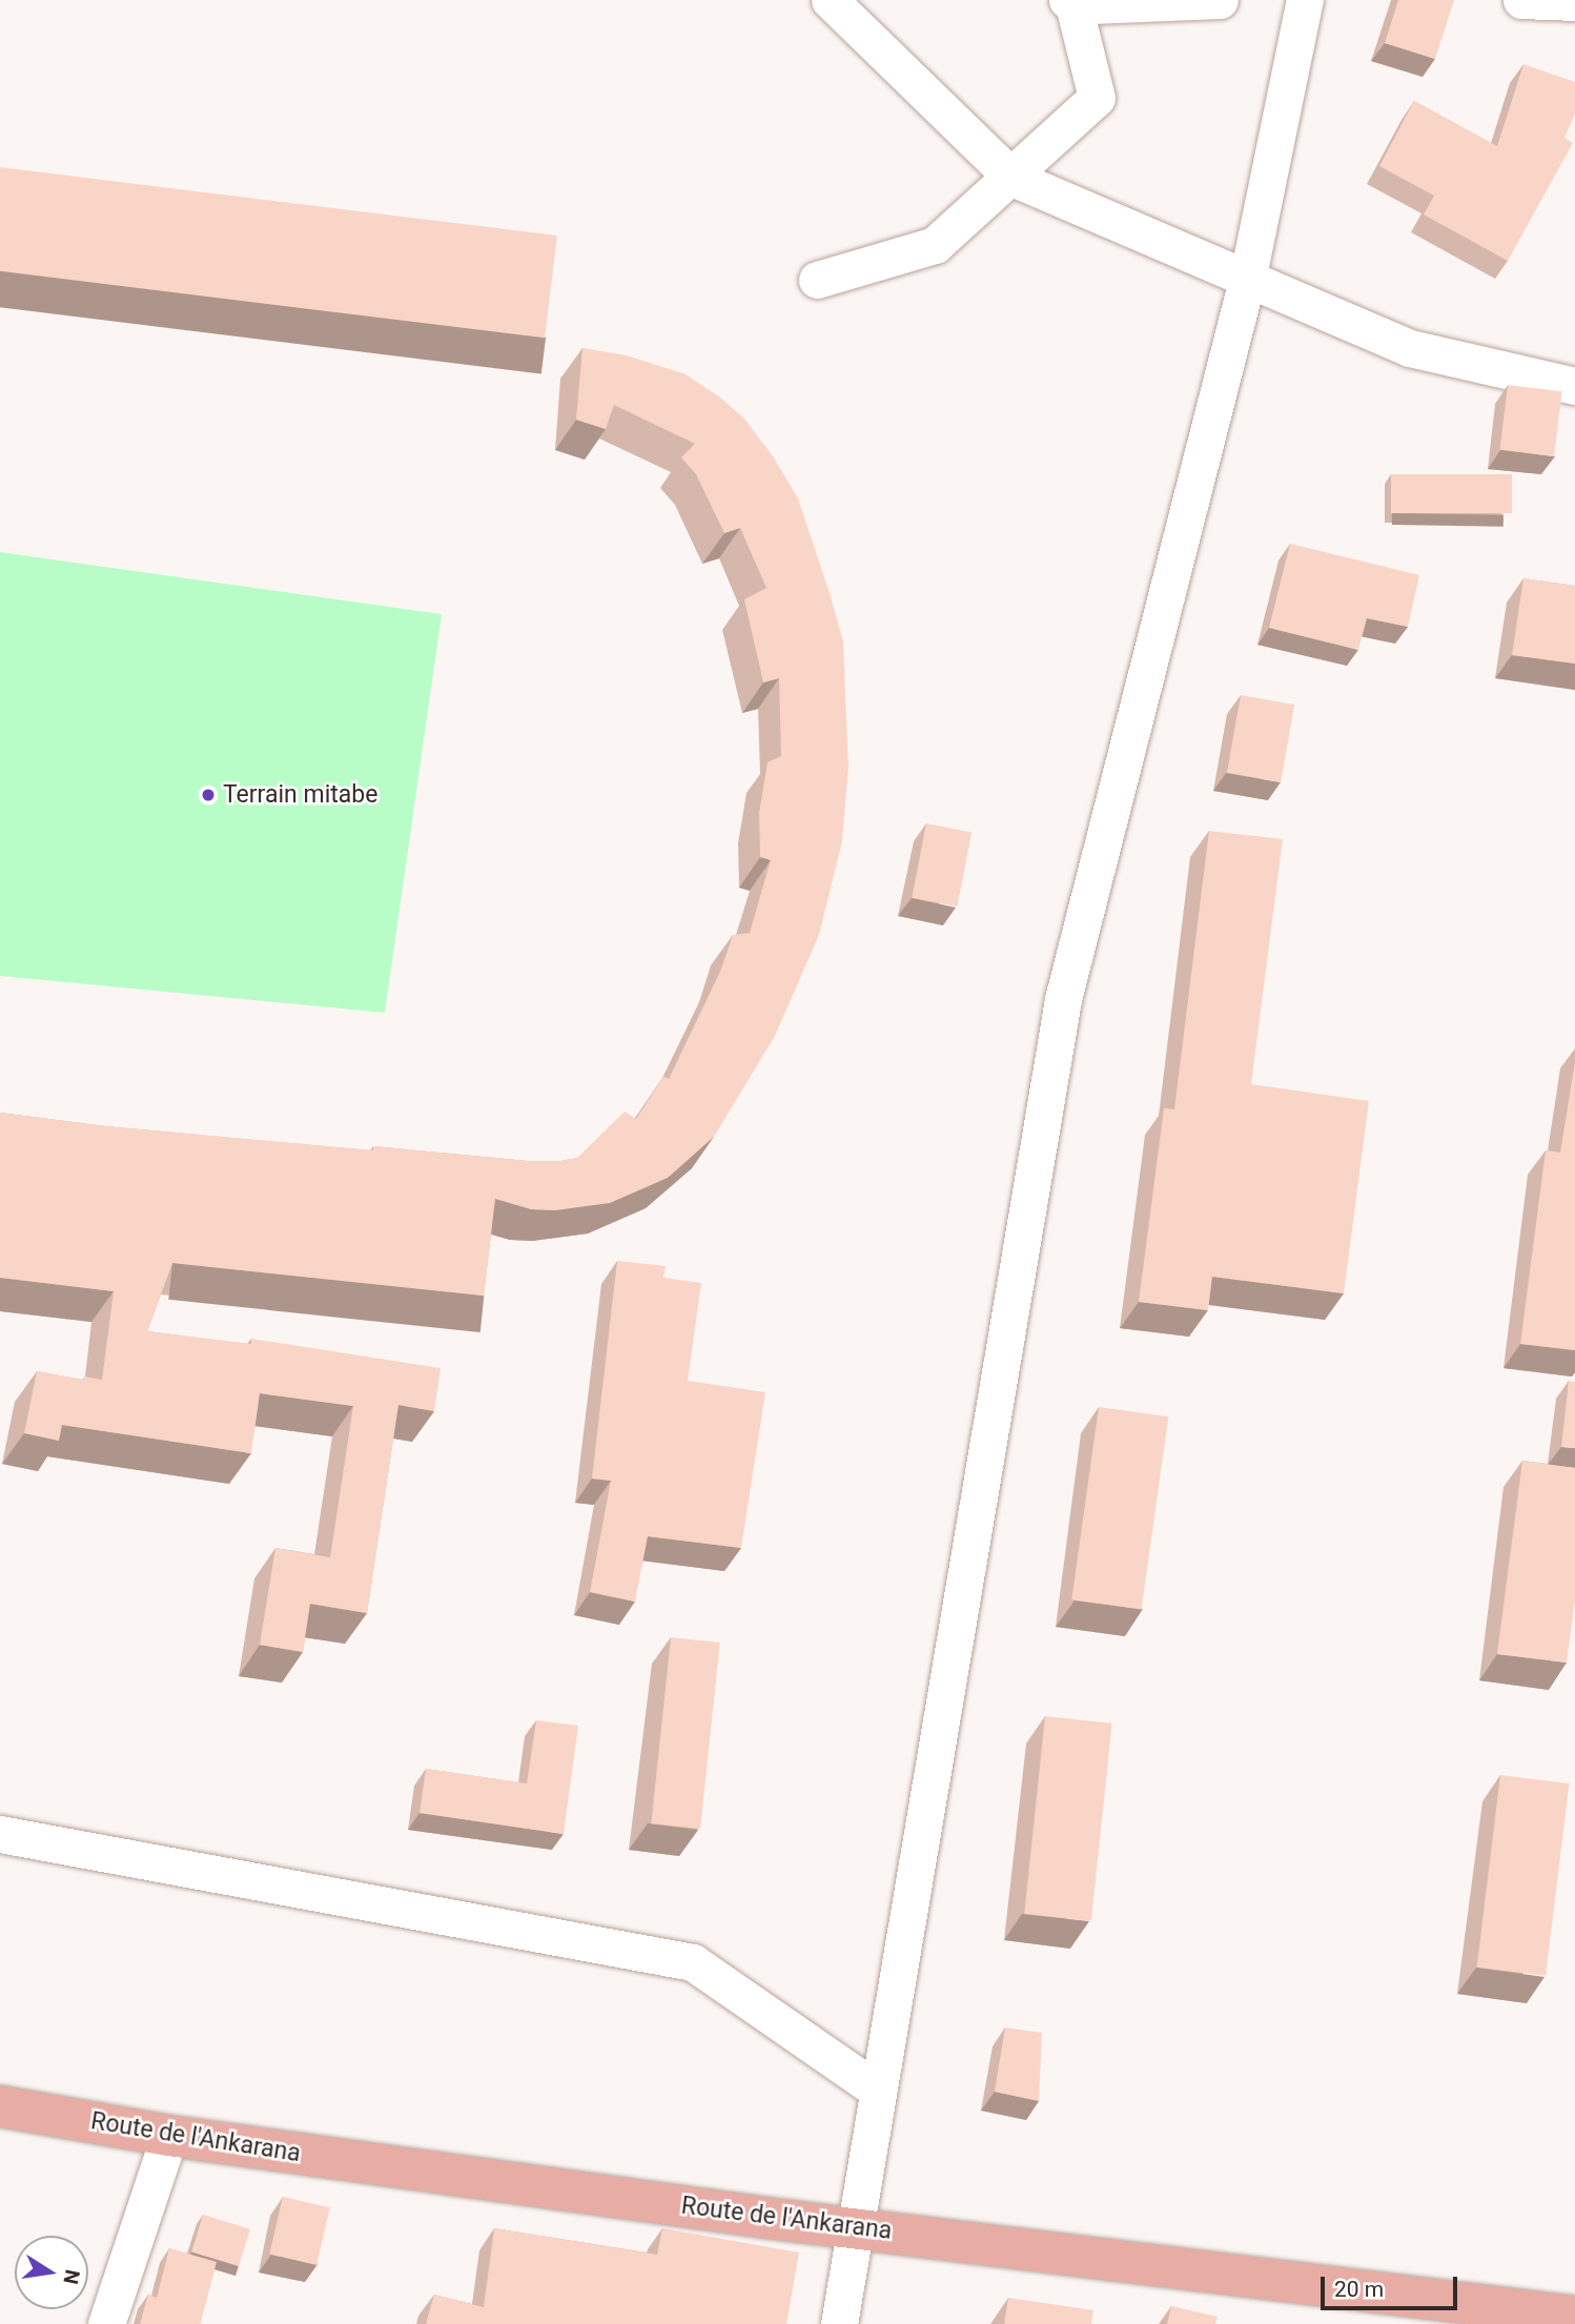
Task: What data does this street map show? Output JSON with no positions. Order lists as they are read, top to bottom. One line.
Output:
{"streets":{"main road":["Route de l'Ankarana"]},"places":["Terrain mitabe"],"scale_bar":"20 m","north":"right"}
